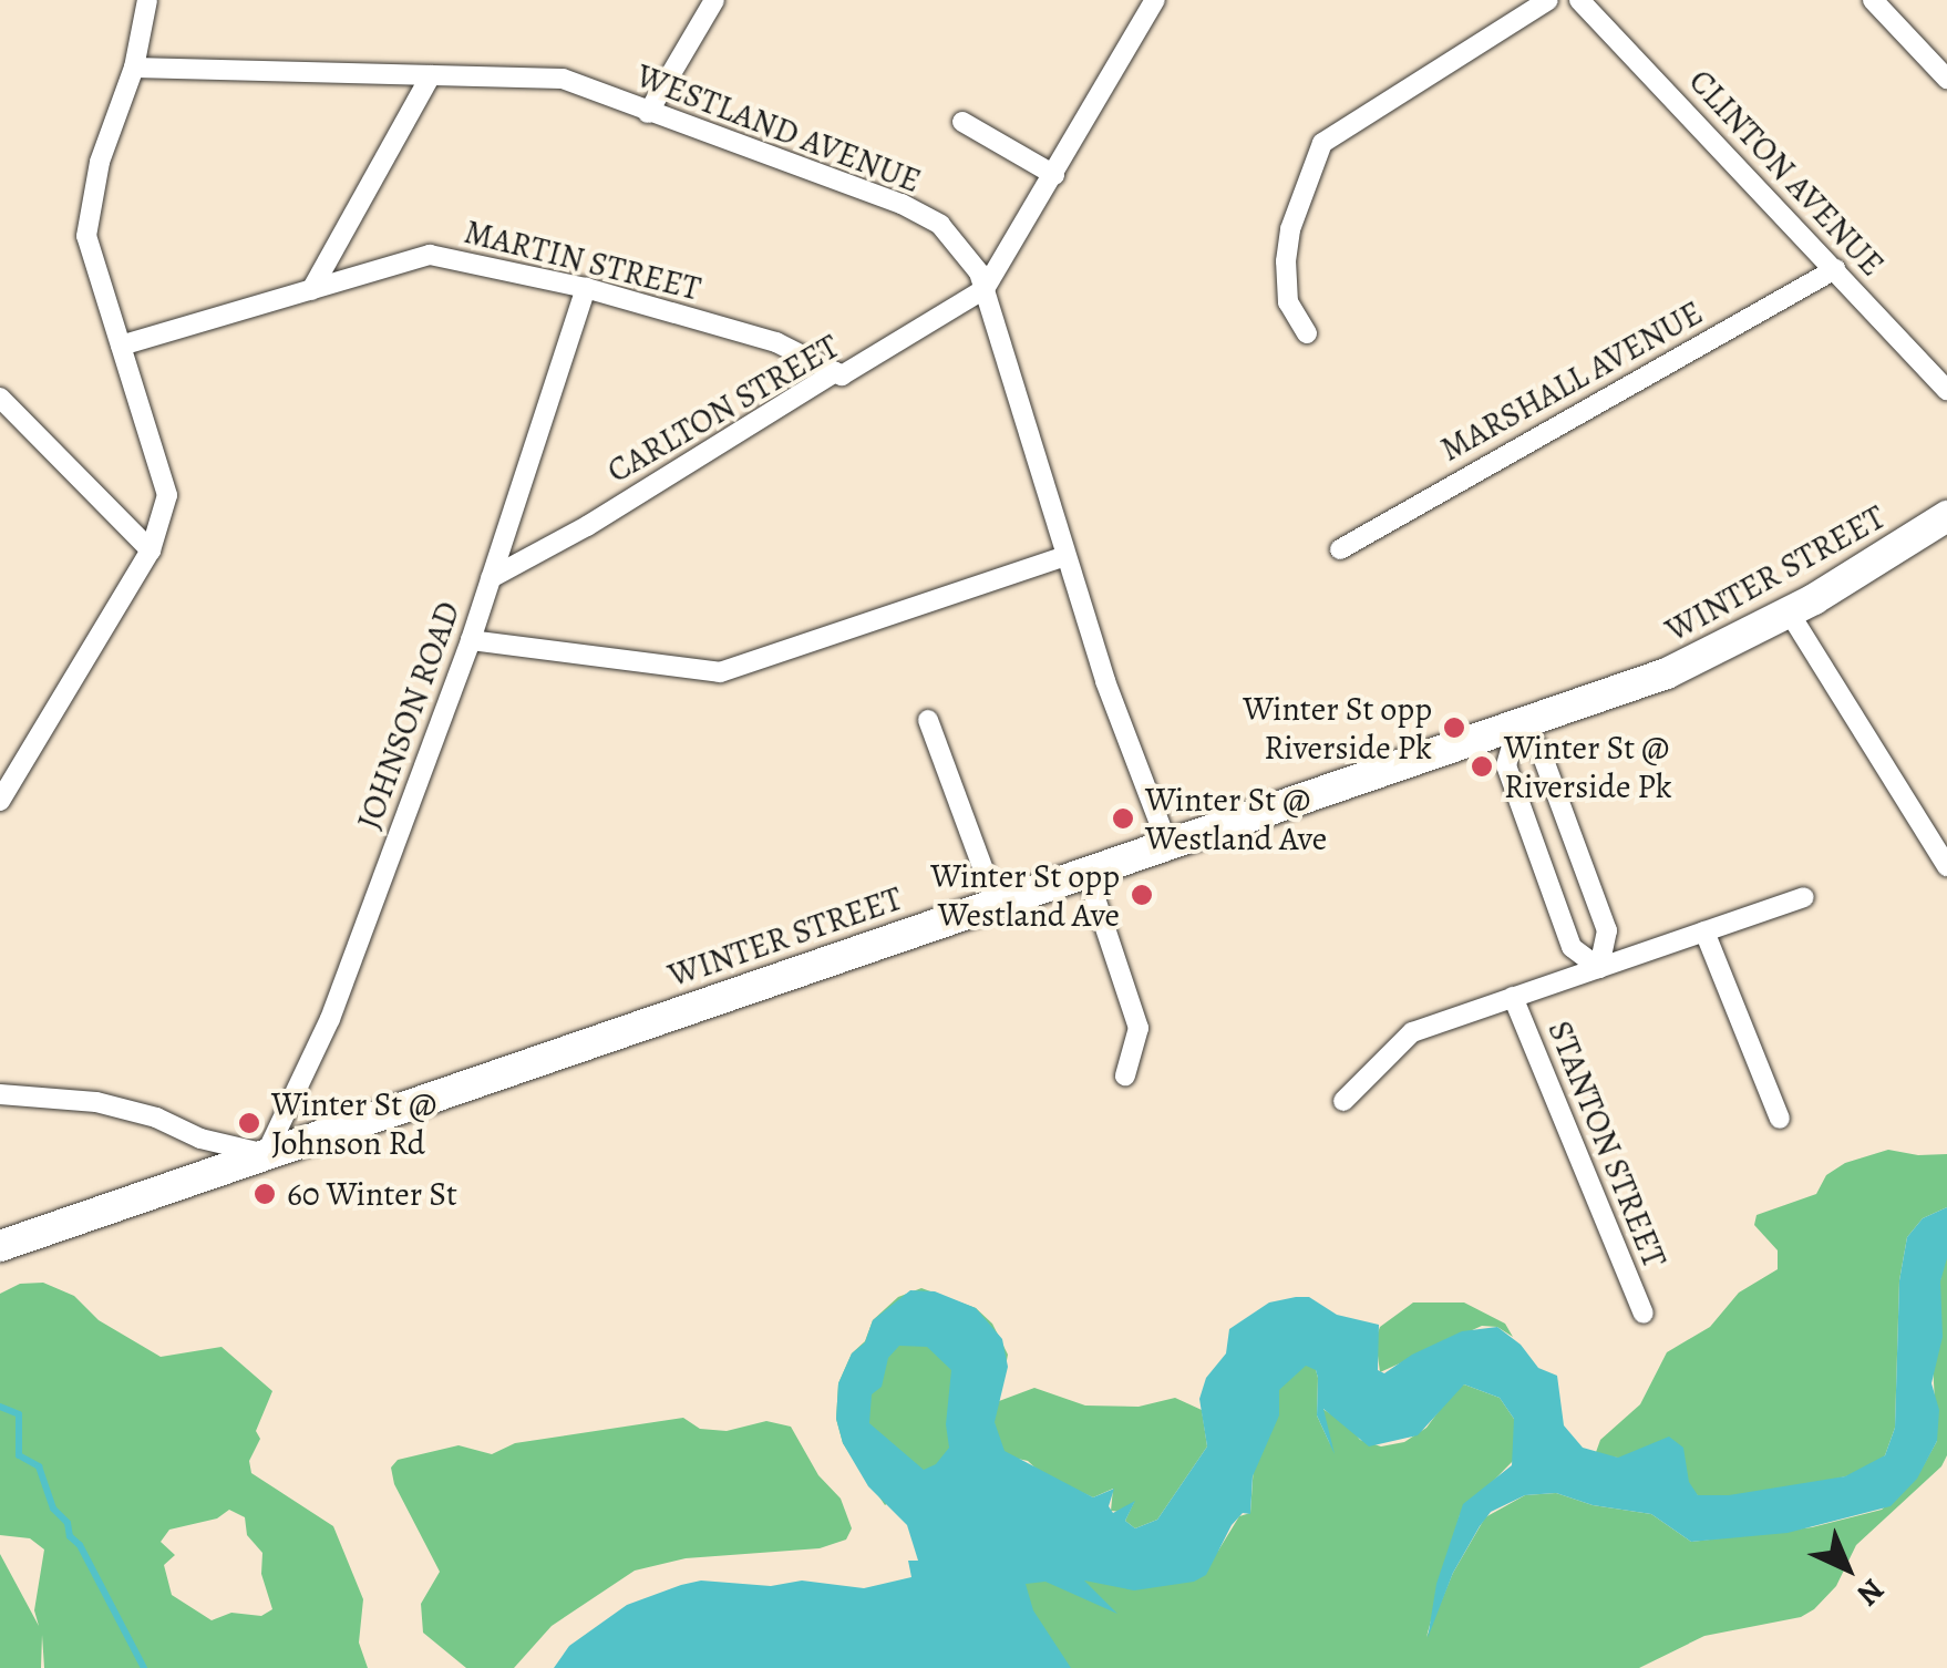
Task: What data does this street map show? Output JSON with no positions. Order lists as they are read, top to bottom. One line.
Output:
{"streets":{"main road":["WINTER STREET"],"street":["WESTLAND AVENUE","CLINTON AVENUE","MARTIN STREET","MARSHALL AVENUE","CARLTON STREET","JOHNSON ROAD","STANTON STREET"]},"crossings":[["WESTLAND AVENUE","CARLTON STREET"],["WESTLAND AVENUE","WINTER STREET"],["CLINTON AVENUE","MARSHALL AVENUE"],["MARTIN STREET","CARLTON STREET"],["MARTIN STREET","JOHNSON ROAD"],["CARLTON STREET","JOHNSON ROAD"],["WINTER STREET","JOHNSON ROAD"]],"places":["Winter St opp Riverside Pk","Winter St @ Riverside Pk","Winter St @ Westland Ave","Winter St opp Westland Ave","Winter St @ Johnson Rd","60 Winter St"],"north":"bottom right"}
